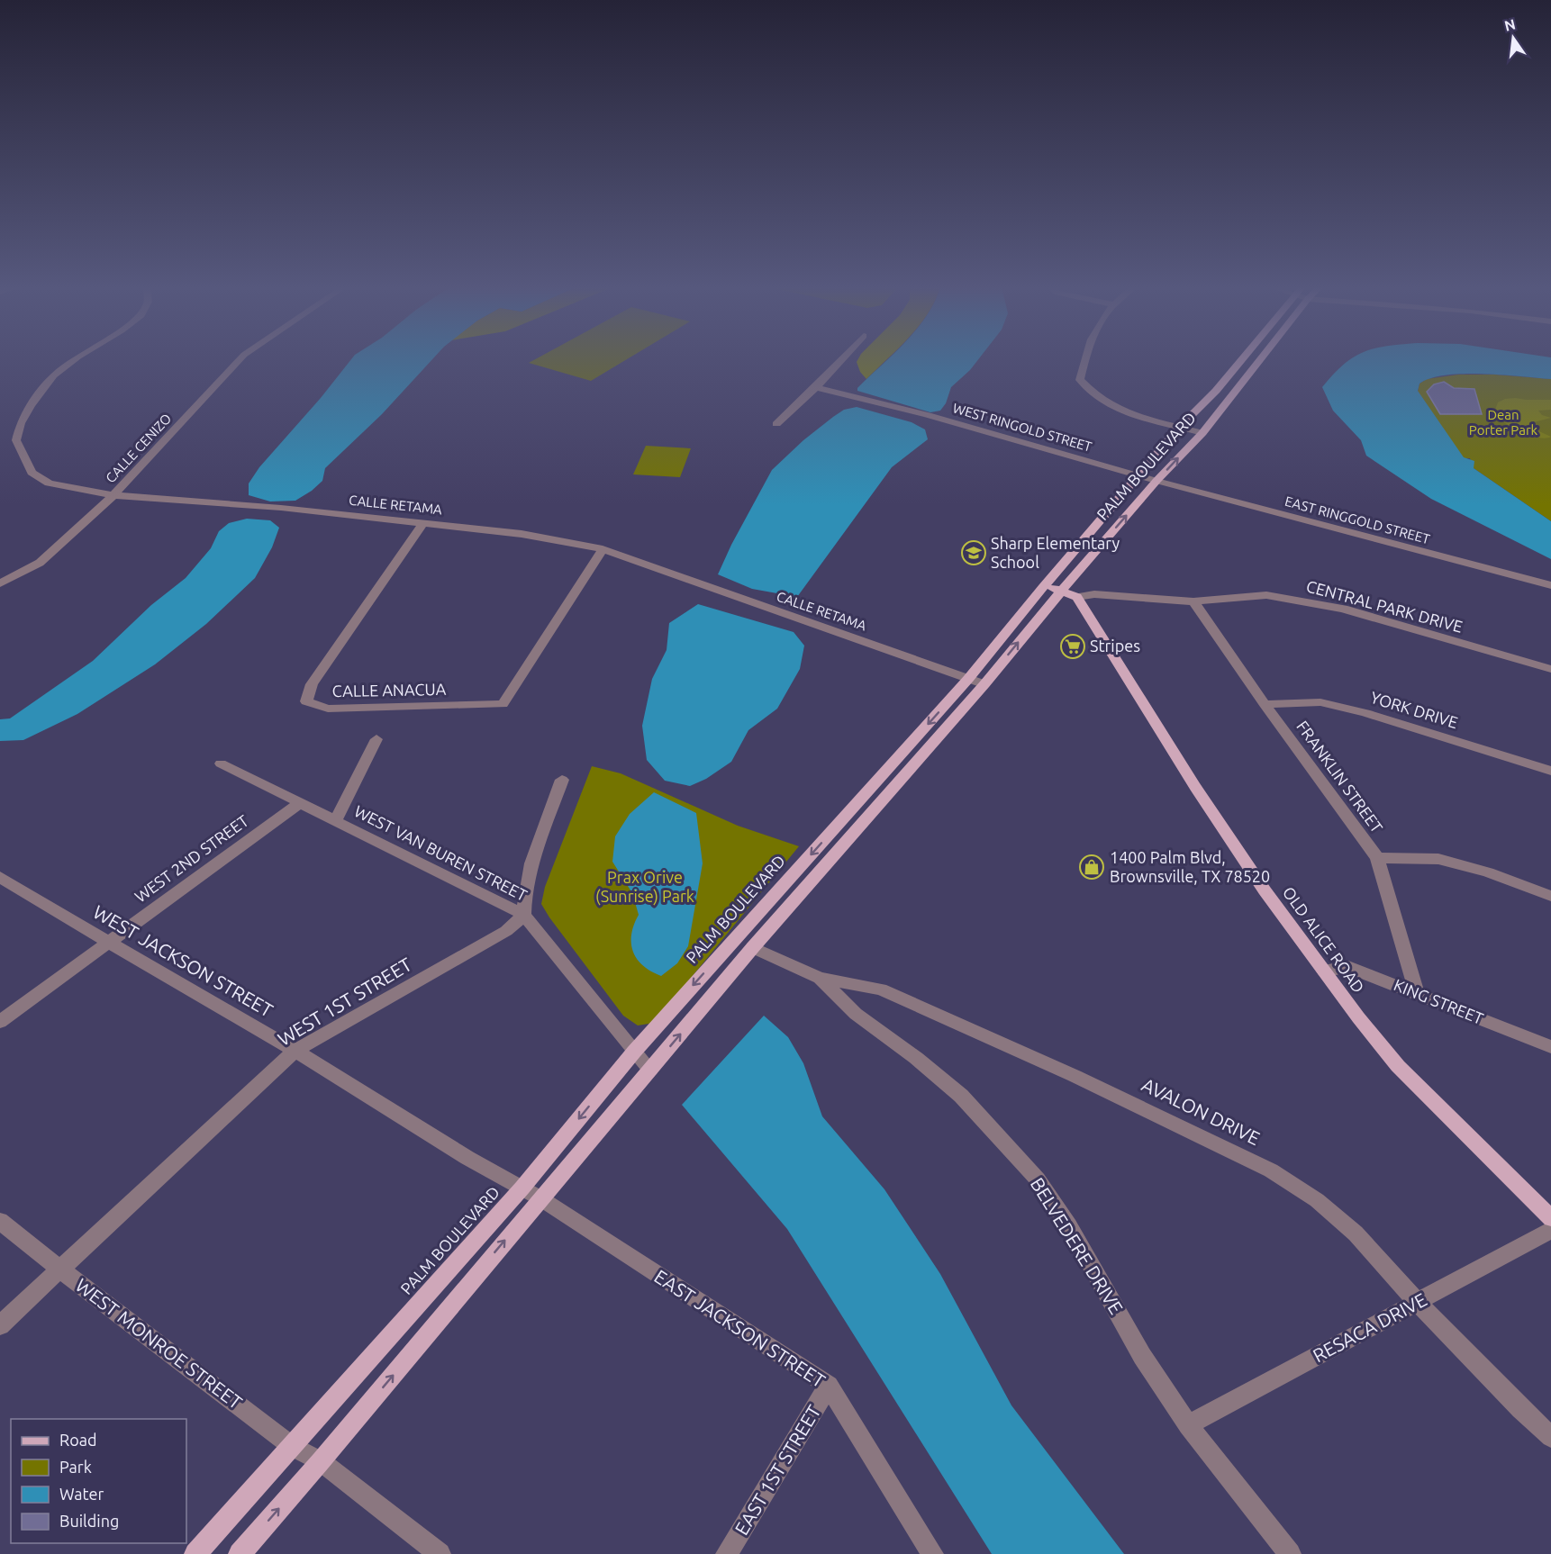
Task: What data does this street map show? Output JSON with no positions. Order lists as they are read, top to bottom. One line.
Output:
{"streets":{"main road":["PALM BOULEVARD","OLD ALICE ROAD"],"street":["WEST RINGOLD STREET","CALLE CENIZO","CALLE RETAMA","EAST RINGGOLD STREET","CENTRAL PARK DRIVE","CALLE ANACUA","YORK DRIVE","FRANKLIN STREET","WEST VAN BUREN STREET","WEST 2ND STREET","WEST JACKSON STREET","WEST 1ST STREET","KING STREET","AVALON DRIVE","BELVEDERE DRIVE","RESACA DRIVE","EAST JACKSON STREET","WEST MONROE STREET","EAST 1ST STREET"]},"crossings":[["WEST RINGOLD STREET","PALM BOULEVARD"],["WEST RINGOLD STREET","EAST RINGGOLD STREET"],["CALLE CENIZO","CALLE RETAMA"],["PALM BOULEVARD","CALLE RETAMA"],["PALM BOULEVARD","EAST RINGGOLD STREET"],["PALM BOULEVARD","WEST VAN BUREN STREET"],["PALM BOULEVARD","WEST JACKSON STREET"],["PALM BOULEVARD","AVALON DRIVE"],["PALM BOULEVARD","EAST JACKSON STREET"],["PALM BOULEVARD","WEST MONROE STREET"],["CALLE RETAMA","CALLE ANACUA"],["CENTRAL PARK DRIVE","FRANKLIN STREET"],["CENTRAL PARK DRIVE","OLD ALICE ROAD"],["YORK DRIVE","FRANKLIN STREET"],["FRANKLIN STREET","KING STREET"],["WEST VAN BUREN STREET","WEST 2ND STREET"],["WEST VAN BUREN STREET","WEST 1ST STREET"],["WEST 2ND STREET","WEST JACKSON STREET"],["OLD ALICE ROAD","KING STREET"],["WEST JACKSON STREET","WEST 1ST STREET"],["WEST JACKSON STREET","EAST JACKSON STREET"],["WEST 1ST STREET","WEST MONROE STREET"],["AVALON DRIVE","BELVEDERE DRIVE"],["AVALON DRIVE","RESACA DRIVE"],["BELVEDERE DRIVE","RESACA DRIVE"],["EAST JACKSON STREET","EAST 1ST STREET"]],"parks":["Dean Porter Park","Prax Orive (Sunrise) Park"],"places":{"school or university":["Sharp Elementary School"],"supermarket":["Stripes"],"shop":["1400 Palm Blvd, Brownsville, TX 78520"]},"legend":["Road","Park","Water","Building"],"north":"top"}
